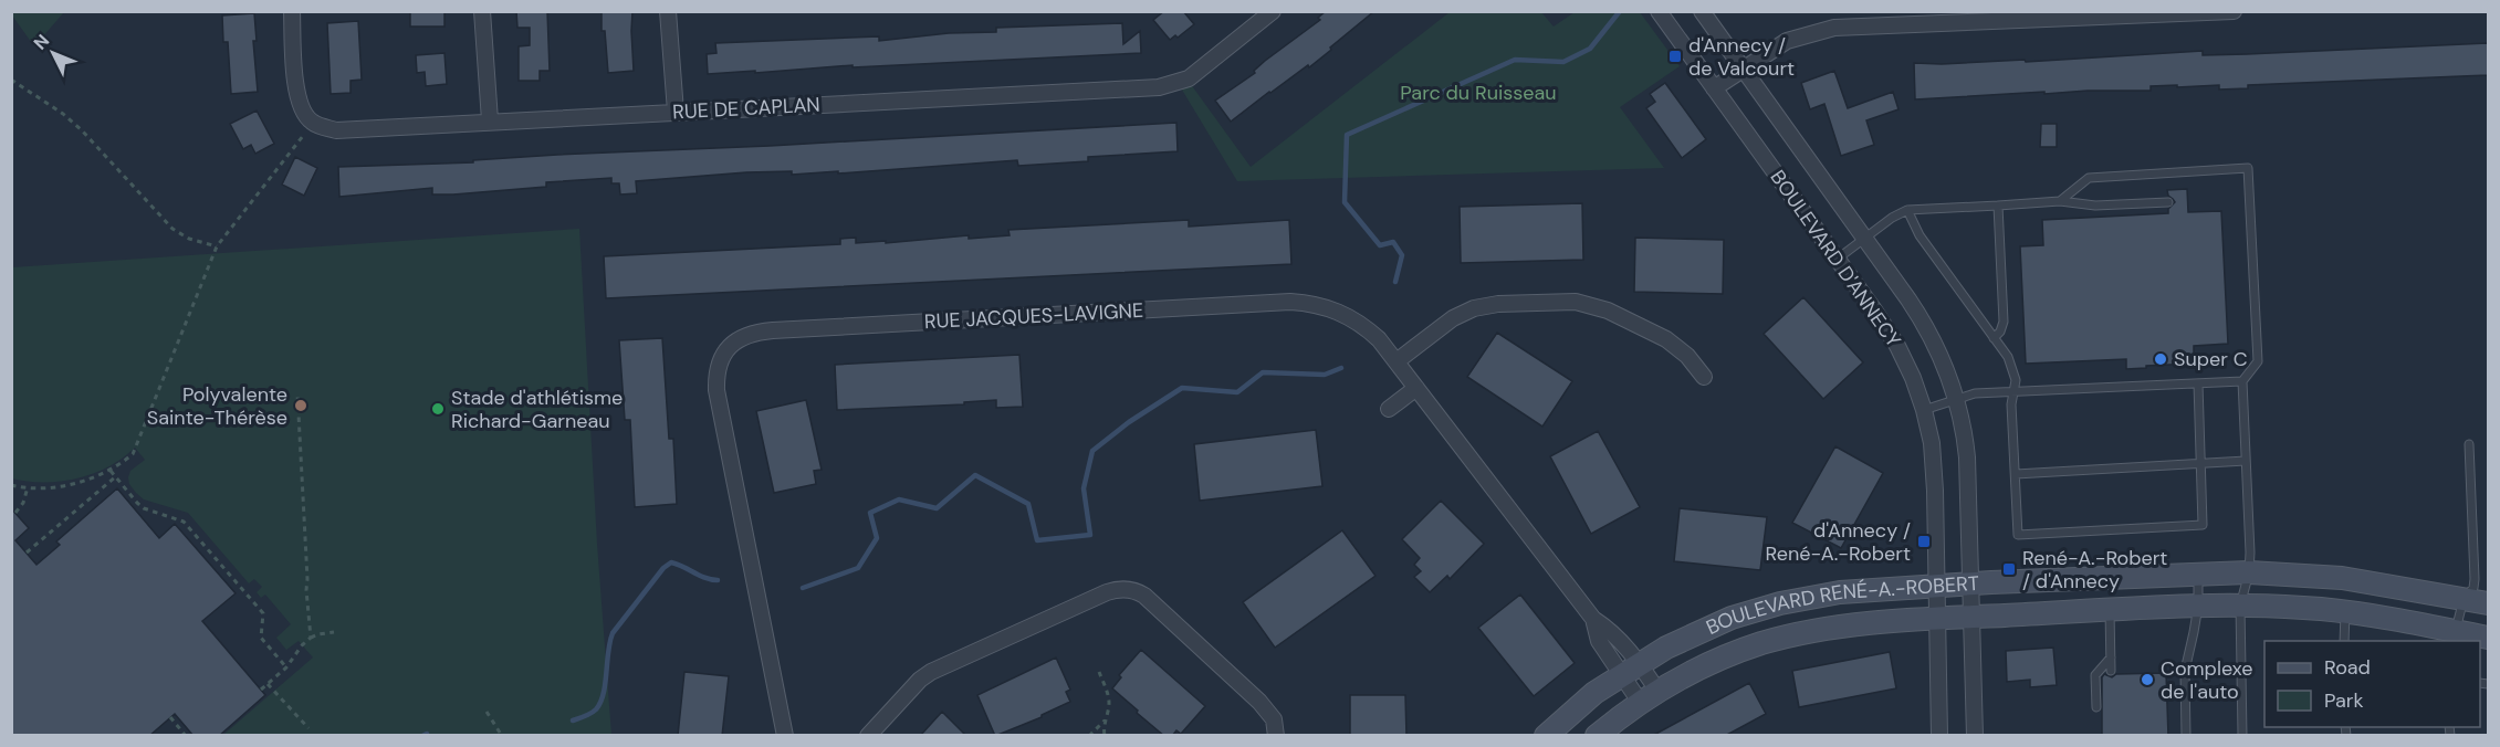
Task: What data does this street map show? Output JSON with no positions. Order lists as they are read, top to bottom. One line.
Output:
{"streets":{"street":["RUE DE CAPLAN","BOULEVARD D'ANNECY","RUE JACQUES-LAVIGNE","BOULEVARD RENÉ-A.-ROBERT"]},"crossings":[["BOULEVARD D'ANNECY","BOULEVARD RENÉ-A.-ROBERT"],["RUE JACQUES-LAVIGNE","BOULEVARD RENÉ-A.-ROBERT"]],"parks":["Parc du Ruisseau"],"places":{"transit":["d'Annecy / de Valcourt","d'Annecy / René-A.-Robert","René-A.-Robert / d'Annecy"],"other":["Super C","Polyvalente Sainte-Thérèse","Stade d'athlétisme Richard-Garneau","Complexe de l'auto"]},"legend":["Road","Park"],"north":"top left"}
